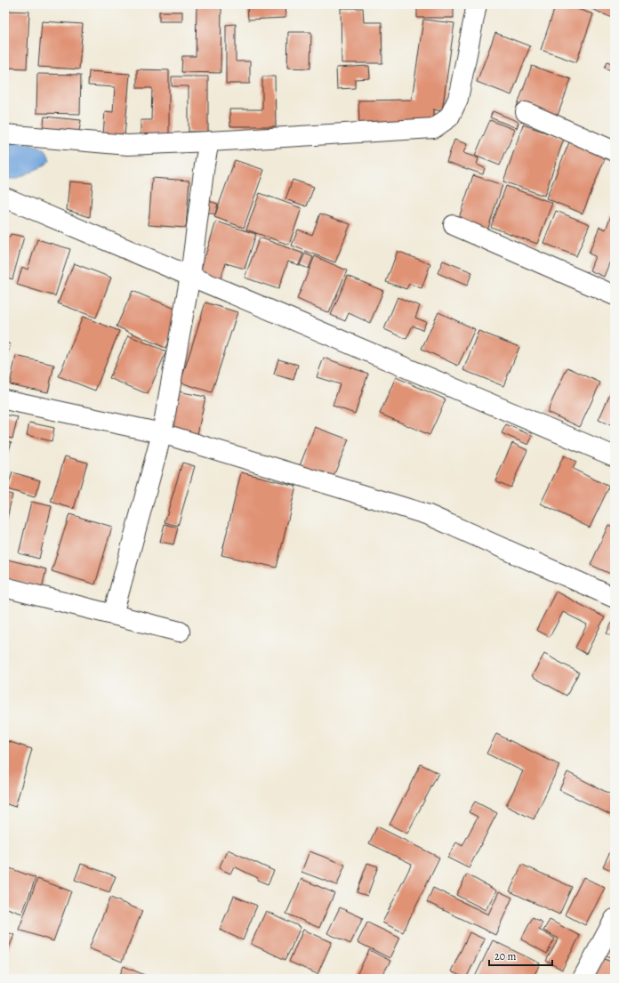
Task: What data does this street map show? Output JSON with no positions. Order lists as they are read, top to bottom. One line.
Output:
{"scale_bar":"20 m"}
